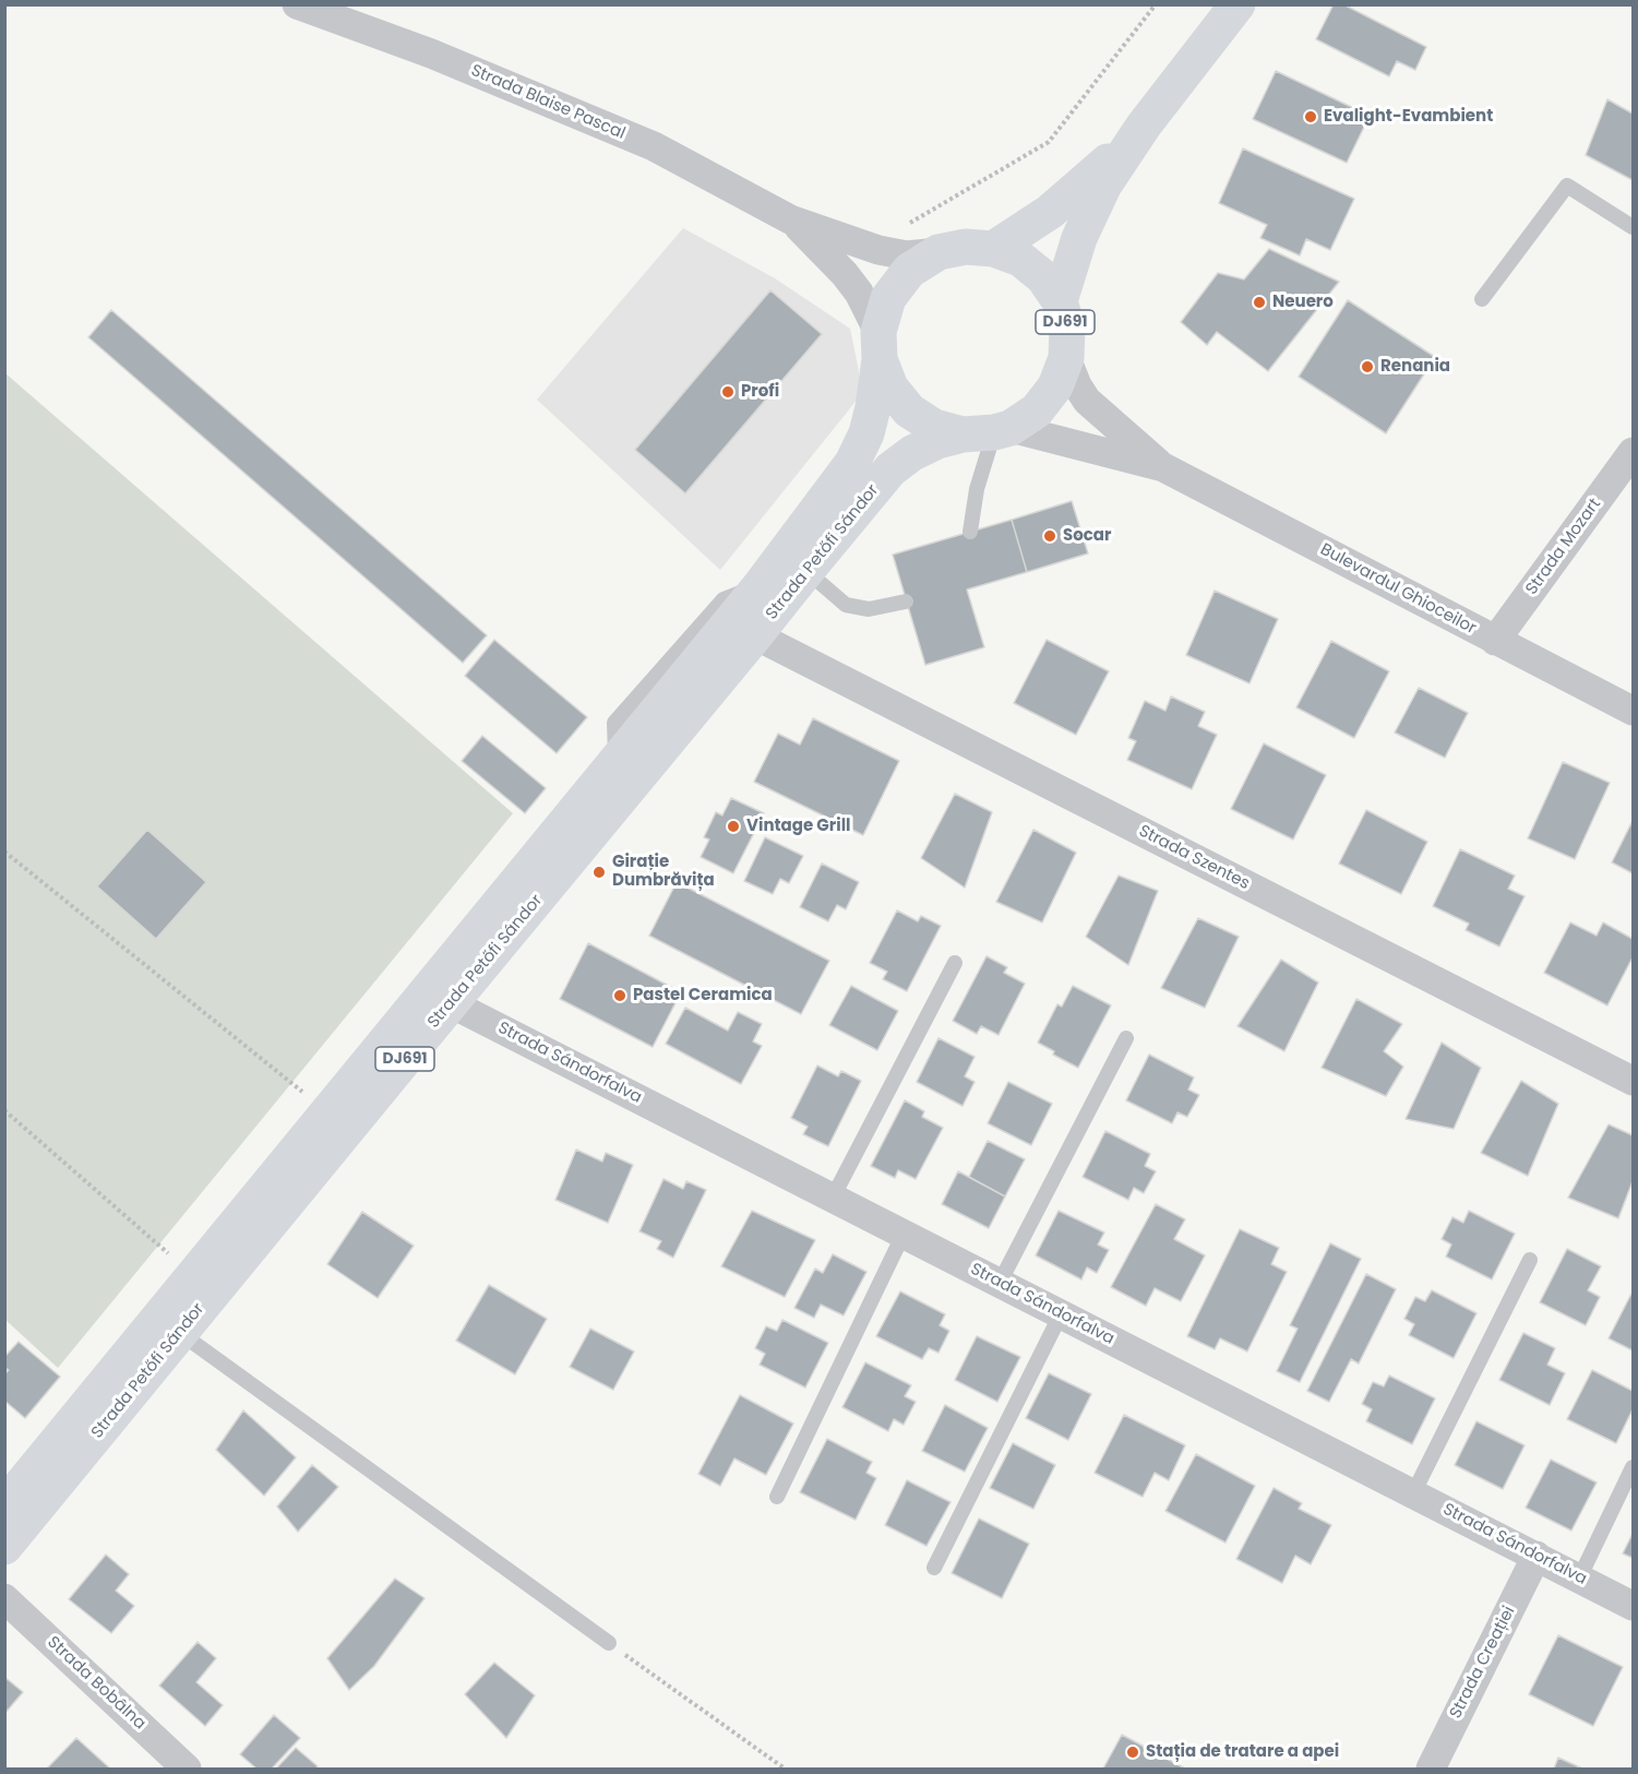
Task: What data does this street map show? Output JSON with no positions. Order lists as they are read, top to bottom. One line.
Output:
{"streets":{"main road":["DJ691","Strada Petőfi Sándor"],"street":["Strada Blaise Pascal","Strada Mozart","Bulevardul Ghioceilor","Strada Szentes","Strada Sándorfalva","Strada Creației","Strada Bobâlna"]},"crossings":[["Strada Blaise Pascal","DJ691"],["Strada Blaise Pascal","Strada Petőfi Sándor"],["Strada Blaise Pascal","Bulevardul Ghioceilor"],["DJ691","Strada Petőfi Sándor"],["DJ691","Bulevardul Ghioceilor"],["Strada Mozart","Bulevardul Ghioceilor"],["Strada Petőfi Sándor","Bulevardul Ghioceilor"],["Strada Petőfi Sándor","Strada Szentes"],["Strada Petőfi Sándor","Strada Sándorfalva"],["Strada Sándorfalva","Strada Creației"]],"places":["Evalight-Evambient","Neuero","Renania","Profi","Socar","Vintage Grill","Girație Dumbrăvița","Pastel Ceramica","Stația de tratare a apei"]}
